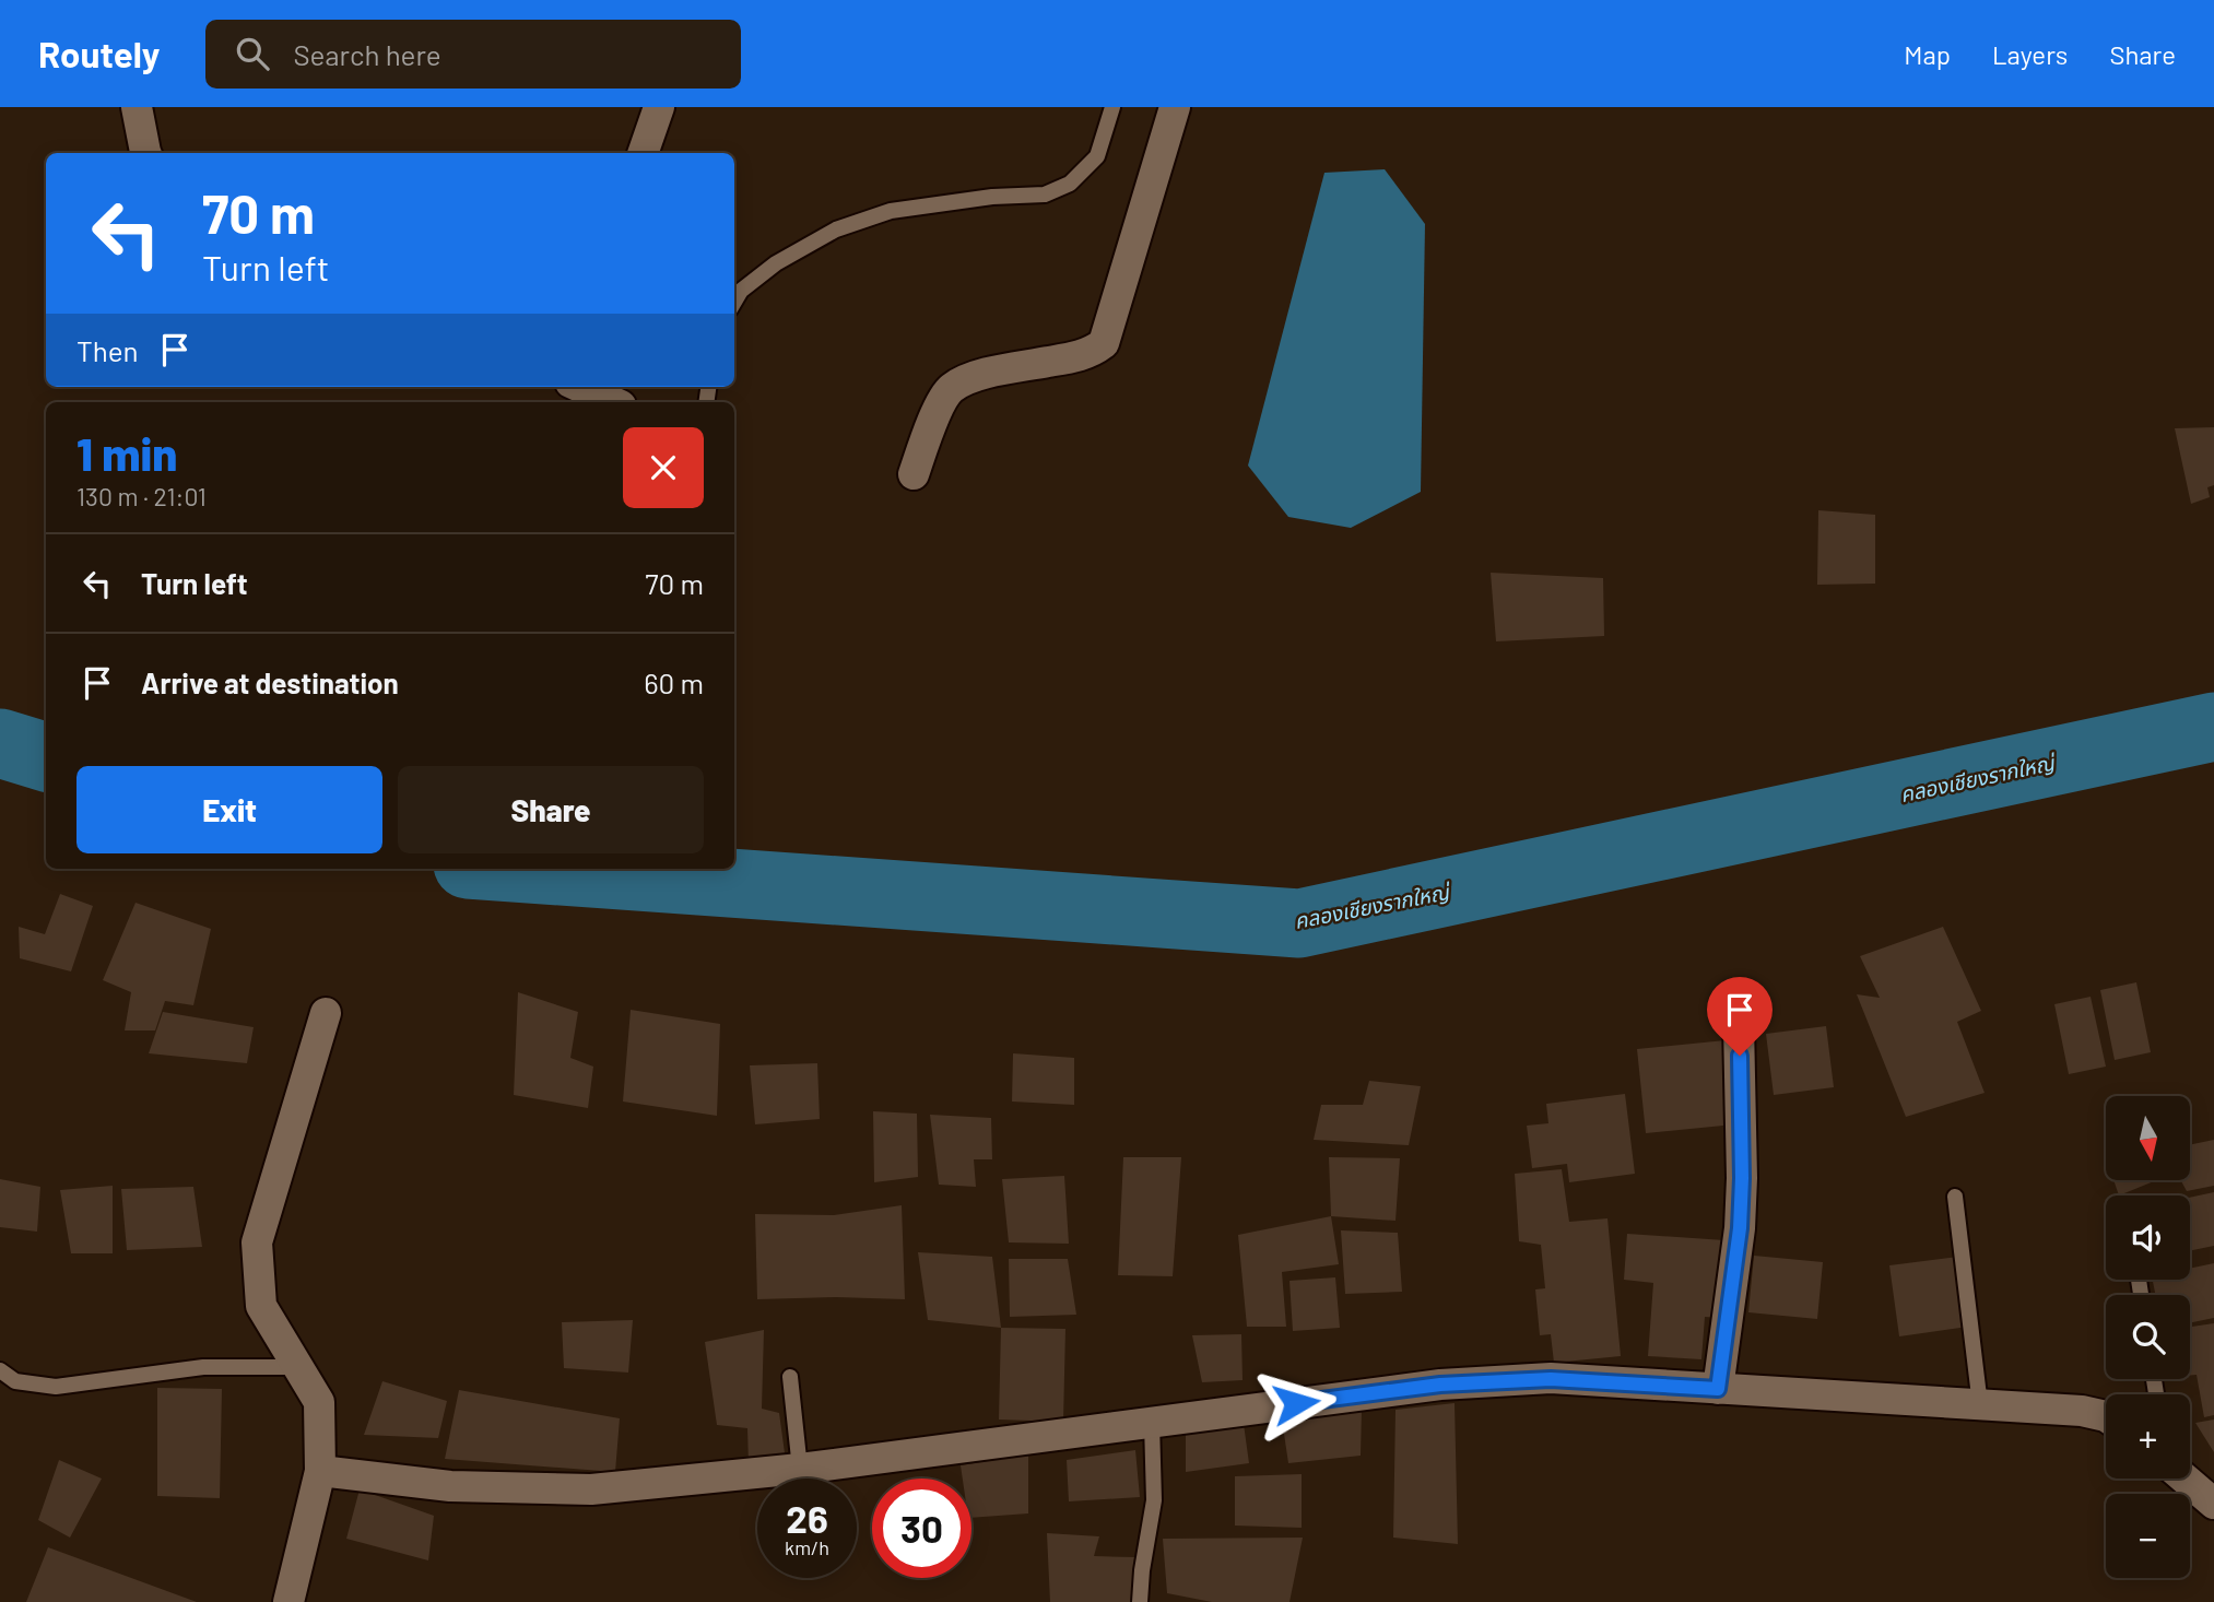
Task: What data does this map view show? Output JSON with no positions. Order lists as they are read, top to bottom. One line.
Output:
{"water":["คลองเชียงรากใหญ่"],"north":"bottom","page":{"header":"Routely","search":"Search here","nav":["Map","Layers","Share"],"turn":["70 m","Turn left"],"then":"Then","heading":["1 min","130 m · 21:01"],"list":[{"name":"Turn left","value":"70 m"},{"name":"Arrive at destination","value":"60 m"}],"buttons":["Exit","Share"],"map_buttons":["+","−"],"speed":"26 km/h","limit":"30"}}
